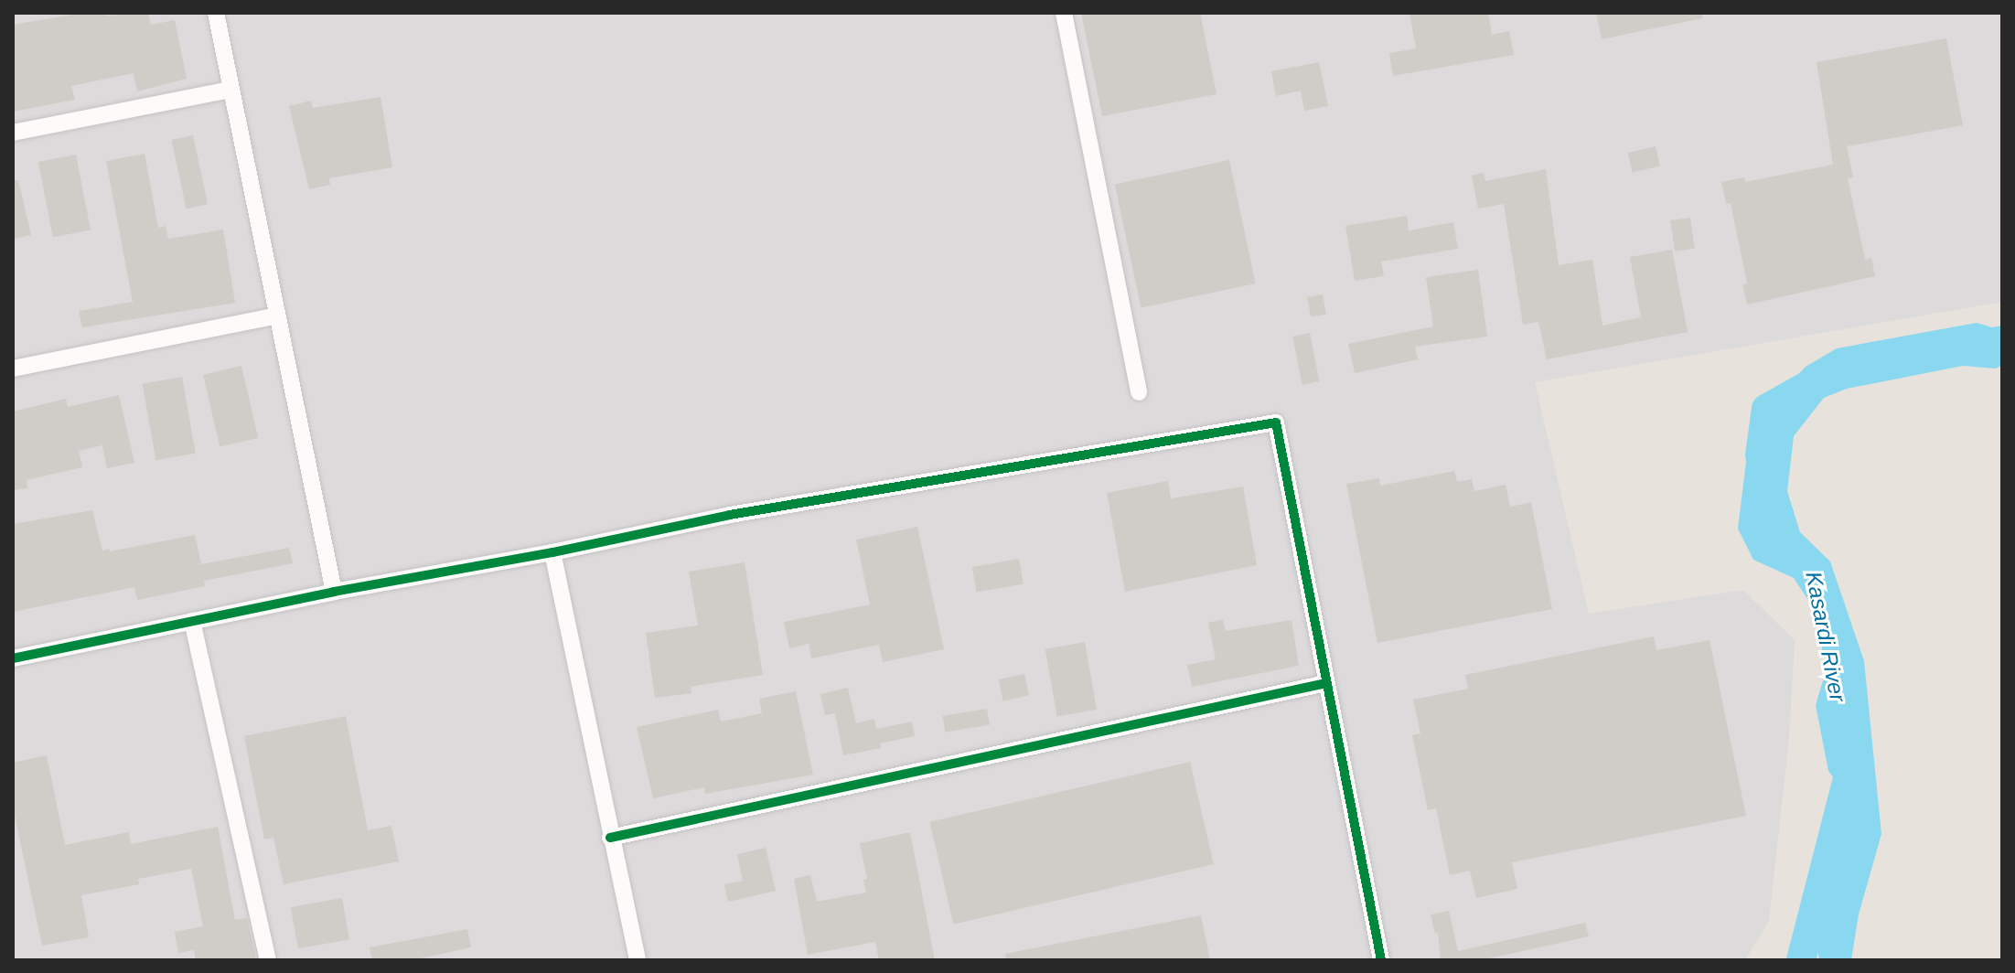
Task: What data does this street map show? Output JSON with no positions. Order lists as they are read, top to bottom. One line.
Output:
{"water":["Kasardi River"]}
